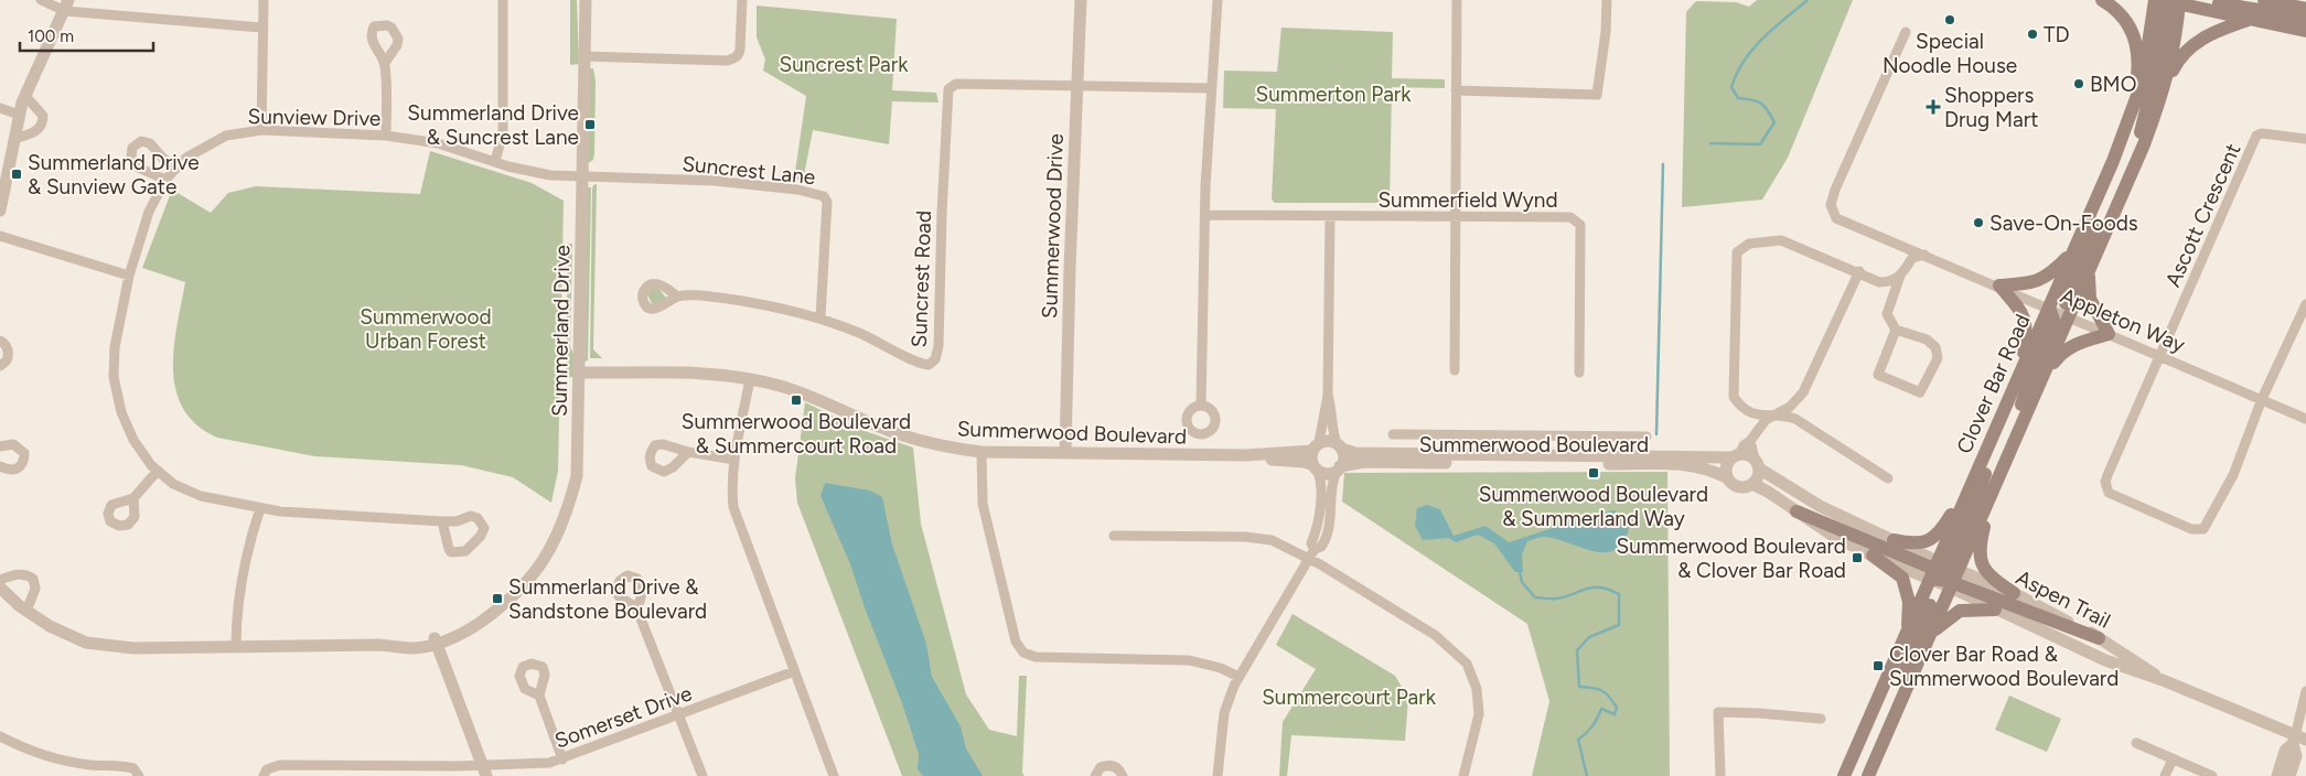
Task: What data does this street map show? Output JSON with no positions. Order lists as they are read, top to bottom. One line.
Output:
{"streets":{"main road":["Clover Bar Road"],"street":["Sunview Drive","Suncrest Lane","Summerfield Wynd","Ascott Crescent","Summerwood Drive","Suncrest Road","Appleton Way","Summerland Drive","Summerwood Boulevard","Aspen Trail","Somerset Drive"]},"crossings":[["Sunview Drive","Suncrest Lane"],["Sunview Drive","Summerland Drive"],["Suncrest Lane","Suncrest Road"],["Suncrest Lane","Summerland Drive"],["Ascott Crescent","Appleton Way"],["Summerwood Drive","Suncrest Road"],["Summerwood Drive","Summerwood Boulevard"],["Appleton Way","Clover Bar Road"],["Summerland Drive","Summerwood Boulevard"],["Clover Bar Road","Aspen Trail"]],"parks":["Suncrest Park","Summerton Park","Summerwood Urban Forest","Summercourt Park"],"places":{"other":["Special Noodle House","TD","BMO","Save-On-Foods"],"health":["Shoppers Drug Mart"],"transit":["Summerland Drive & Suncrest Lane","Summerland Drive & Sunview Gate","Summerwood Boulevard & Summercourt Road","Summerwood Boulevard & Summerland Way","Summerwood Boulevard & Clover Bar Road","Summerland Drive & Sandstone Boulevard","Clover Bar Road & Summerwood Boulevard"]},"scale_bar":"100 m"}
